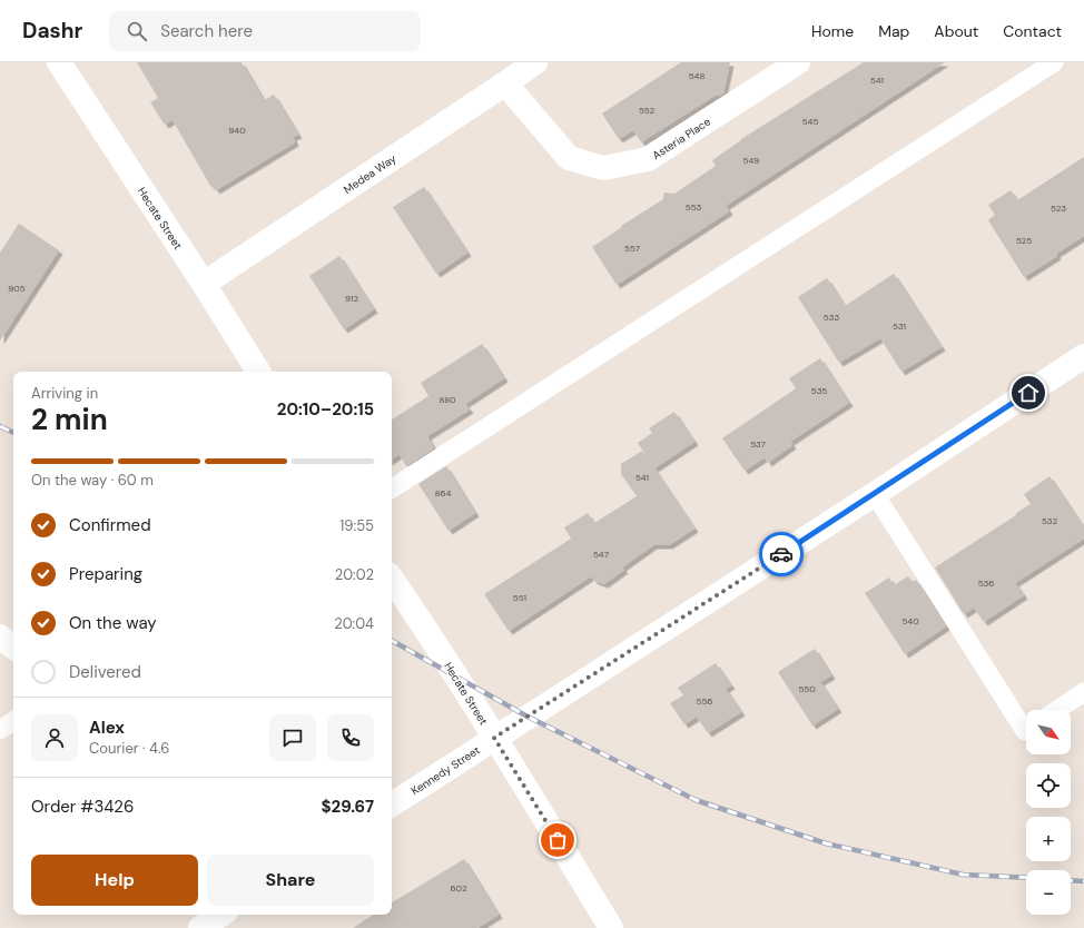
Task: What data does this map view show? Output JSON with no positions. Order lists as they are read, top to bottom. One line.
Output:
{"streets":{"street":["Asteria Place","Medea Way","Hecate Street","Kennedy Street"]},"crossings":[["Asteria Place","Medea Way"],["Medea Way","Hecate Street"],["Hecate Street","Kennedy Street"]],"house_numbers":["548","541","552","545","940","549","553","523","525","557","905","912","533","531","535","880","537","541","864","532","547","536","551","540","550","556","602"],"north":"bottom right","page":{"header":"Dashr","search":"Search here","nav":["Home","Map","About","Contact"],"heading":["2 min","Arriving in","20:10–20:15"],"panel":["Alex","Courier · 4.6","Order #3426","$29.67"],"bar":"On the way · 60 m","list":[["Confirmed","19:55"],["Preparing","20:02"],["On the way","20:04"],"Delivered"],"map_buttons":["+","−"],"buttons":["Help","Share"]}}
